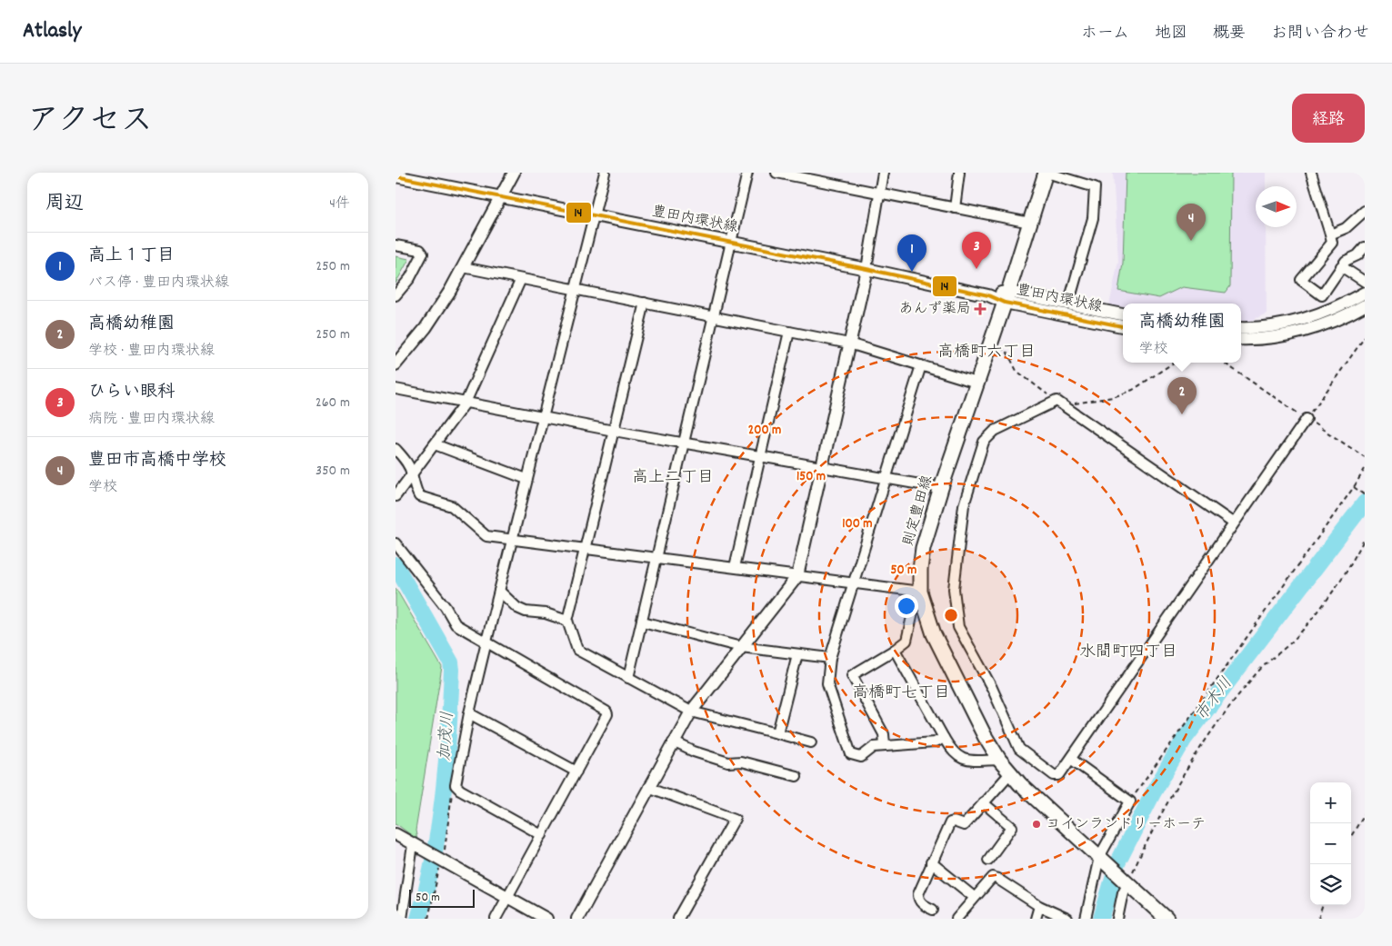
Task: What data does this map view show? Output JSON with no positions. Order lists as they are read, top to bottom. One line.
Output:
{"streets":{"main road":["則定豊田線"],"street":["豊田内環状線"]},"crossings":[["豊田内環状線","則定豊田線"]],"districts":["高橋町六丁目","高上二丁目","水間町四丁目","高橋町七丁目"],"water":["市木川","加茂川"],"places":{"health":["あんず薬局"],"other":["コインランドリーホーテ"]},"lines":["transit line 14"],"scale_bar":"50 m","north":"right","page":{"header":"Atlasly","nav":["ホーム","地図","概要","お問い合わせ"],"title":"アクセス","buttons":"経路","heading":["周辺","4件"],"pins":["4","3","1","2"],"list":[{"mark":"1","name":"高上１丁目","note":"バス停 · 豊田内環状線","value":"250 m"},{"mark":"2","name":"高橋幼稚園","note":"学校 · 豊田内環状線","value":"250 m"},{"mark":"3","name":"ひらい眼科","note":"病院 · 豊田内環状線","value":"260 m"},{"mark":"4","name":"豊田市高橋中学校","note":"学校","value":"350 m"}],"popup":["高橋幼稚園","学校"],"map_buttons":["+","−"],"scale":"50 m"},"rings":["200 m","150 m","100 m","50 m"]}
